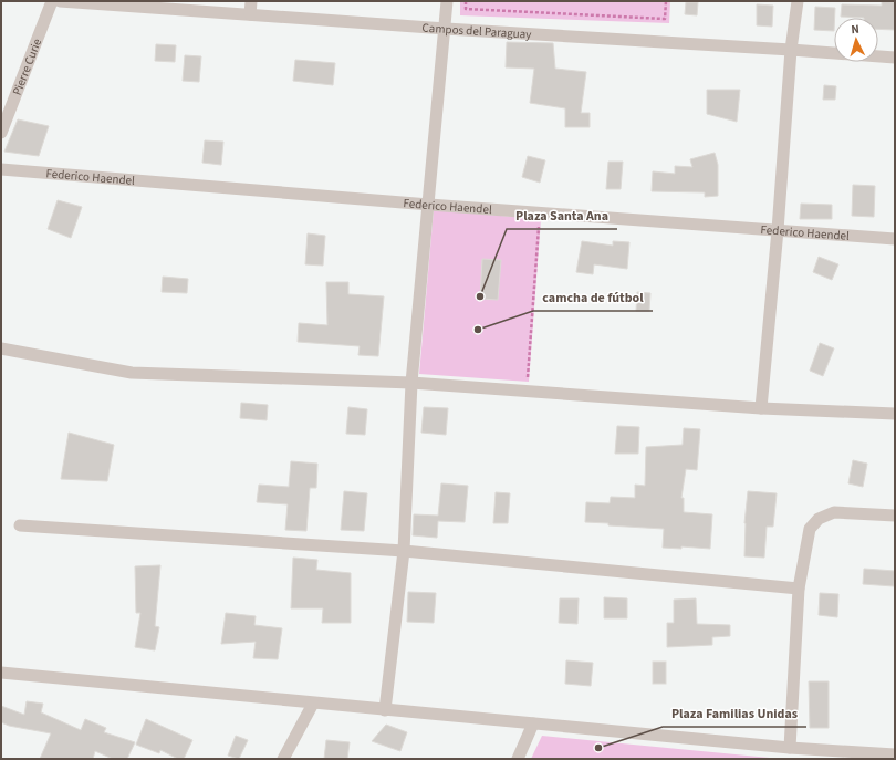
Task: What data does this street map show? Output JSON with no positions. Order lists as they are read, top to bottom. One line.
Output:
{"streets":{"street":["Campos del Paraguay","Pierre Curie","Federico Haendel"]},"places":["Plaza Santa Ana","camcha de fútbol","Plaza Familias Unidas"],"north":"top"}
